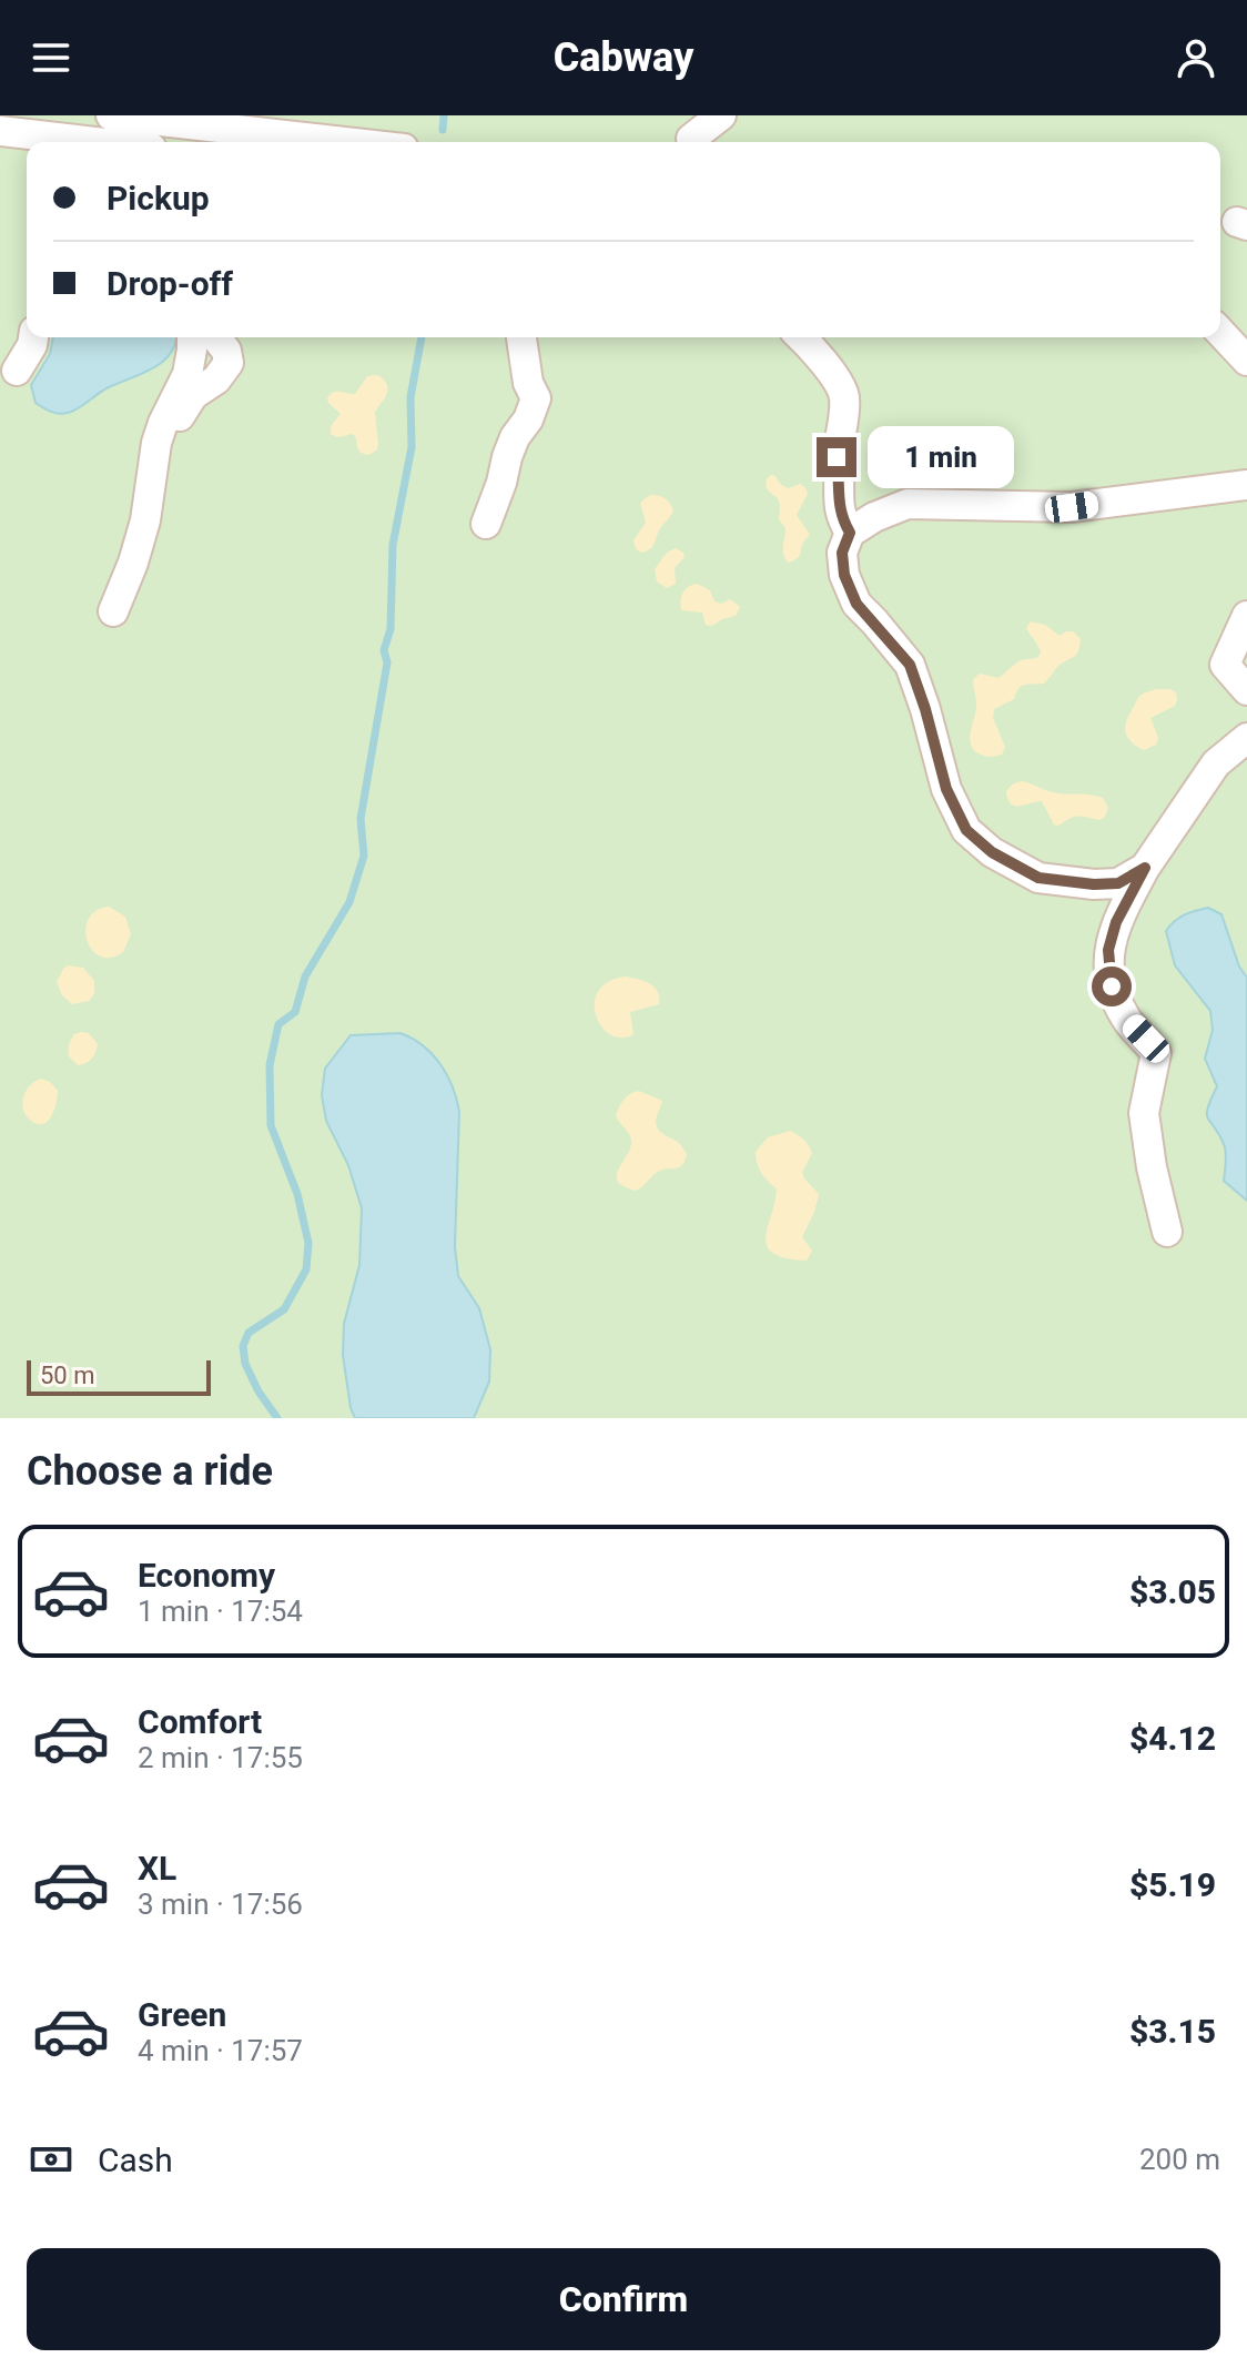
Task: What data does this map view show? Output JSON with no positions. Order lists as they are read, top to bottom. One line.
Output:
{"scale_bar":"50 m","page":{"header":"Cabway","banner":["Pickup","Drop-off"],"bubble":"1 min","scale":"50 m","heading":"Choose a ride","list":[{"name":"Economy","note":"1 min · 17:54","value":"$3.05"},{"name":"Comfort","note":"2 min · 17:55","value":"$4.12"},{"name":"XL","note":"3 min · 17:56","value":"$5.19"},{"name":"Green","note":"4 min · 17:57","value":"$3.15"}],"pay":["Cash","200 m"],"buttons":"Confirm"}}
